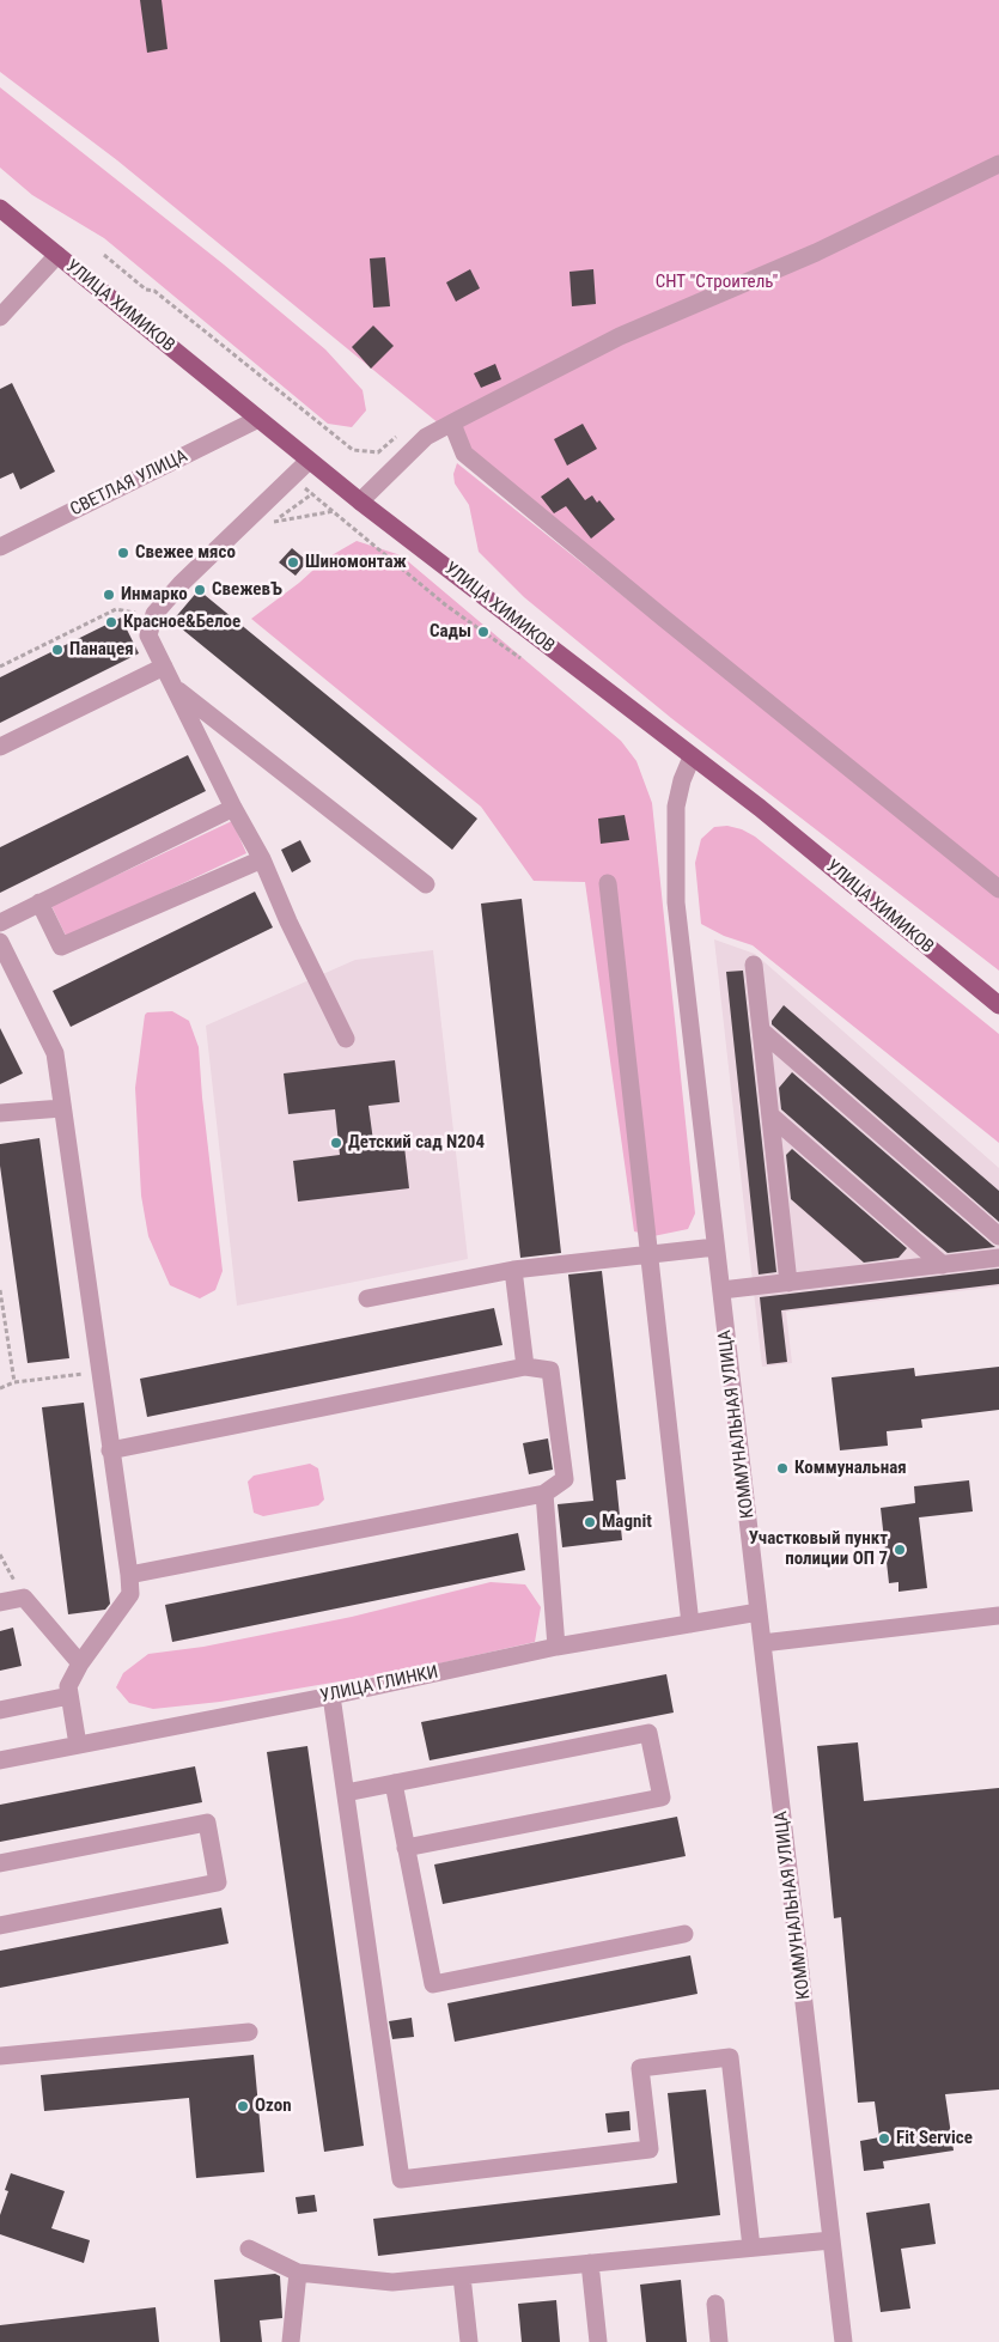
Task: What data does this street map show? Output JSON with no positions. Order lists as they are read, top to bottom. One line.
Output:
{"streets":{"main road":["УЛИЦА ХИМИКОВ"],"street":["СВЕТЛАЯ УЛИЦА","КОММУНАЛЬНАЯ УЛИЦА","УЛИЦА ГЛИНКИ"]},"crossings":[["УЛИЦА ХИМИКОВ","СВЕТЛАЯ УЛИЦА"],["УЛИЦА ХИМИКОВ","КОММУНАЛЬНАЯ УЛИЦА"],["КОММУНАЛЬНАЯ УЛИЦА","УЛИЦА ГЛИНКИ"]],"parks":["СНТ \"Строитель\""],"places":["Свежее мясо","Шиномонтаж","СвежевЪ","Инмарко","Красное&Белое","Сады","Панацея","Детский сад N204","Коммунальная","Magnit","Участковый пункт полиции ОП 7","Ozon","Fit Service"]}
